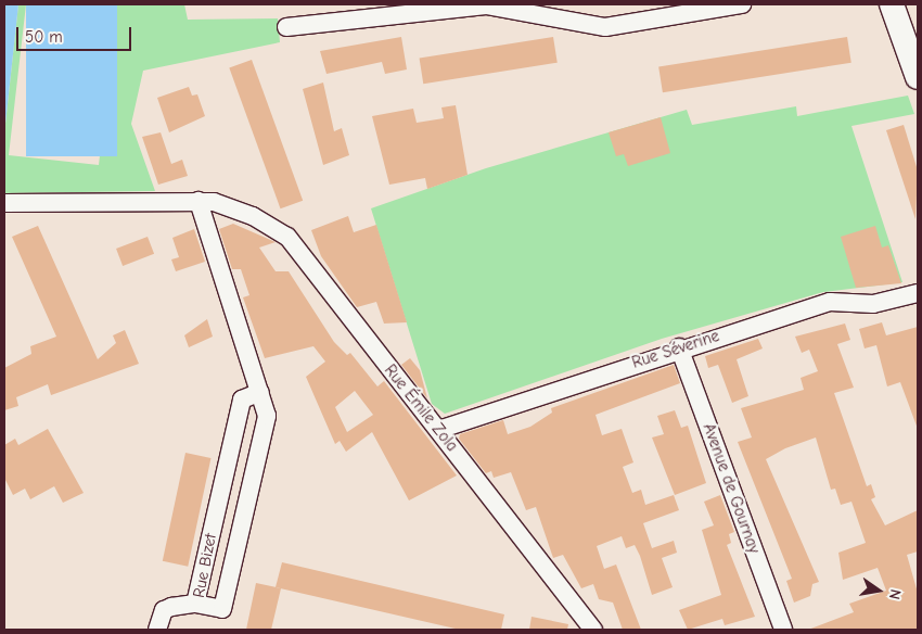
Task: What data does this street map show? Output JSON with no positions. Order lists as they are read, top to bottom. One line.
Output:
{"streets":{"street":["Rue Séverine","Rue Émile Zola","Avenue de Gournay","Rue Bizet"]},"crossings":[["Rue Séverine","Rue Émile Zola"],["Rue Séverine","Avenue de Gournay"],["Rue Émile Zola","Rue Bizet"]],"scale_bar":"50 m","north":"right"}
